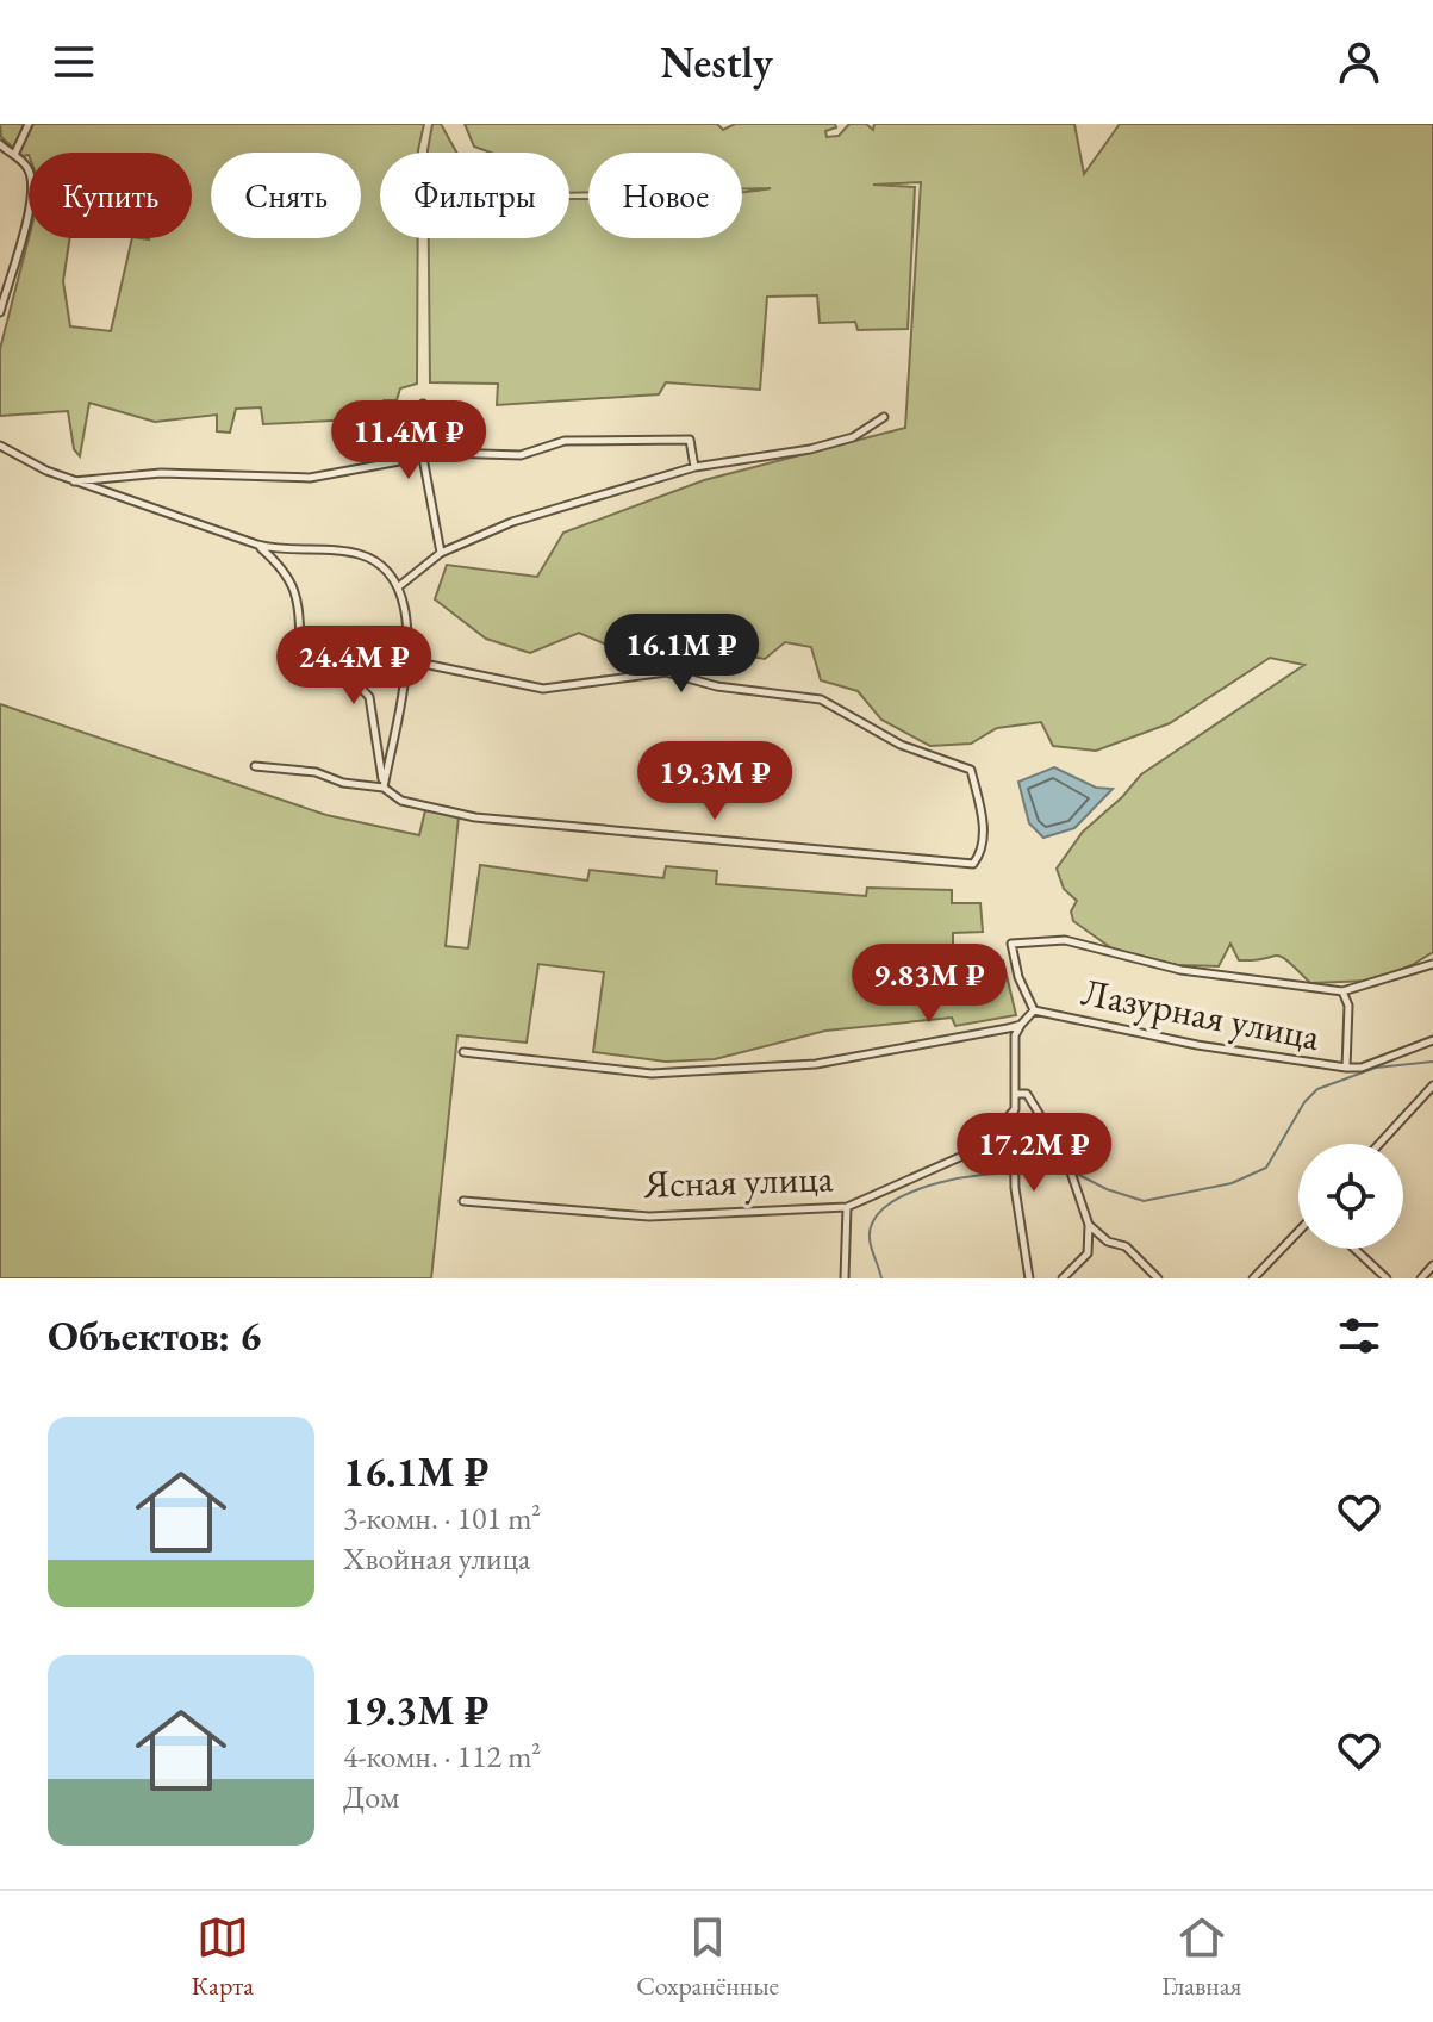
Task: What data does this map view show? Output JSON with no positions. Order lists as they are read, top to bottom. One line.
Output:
{"streets":{"street":["Лазурная улица","Ясная улица"]},"page":{"header":"Nestly","chip":["Купить","Снять","Фильтры","Новое"],"price":["11.4M ₽","16.1M ₽","24.4M ₽","19.3M ₽","9.83M ₽","17.2M ₽"],"heading":"Объектов: 6","list":[{"name":"16.1M ₽","note":"3-комн. · 101 m² · Хвойная улица"},{"name":"19.3M ₽","note":"4-комн. · 112 m² · Дом"}],"tabs":["Карта","Сохранённые","Главная"]}}
